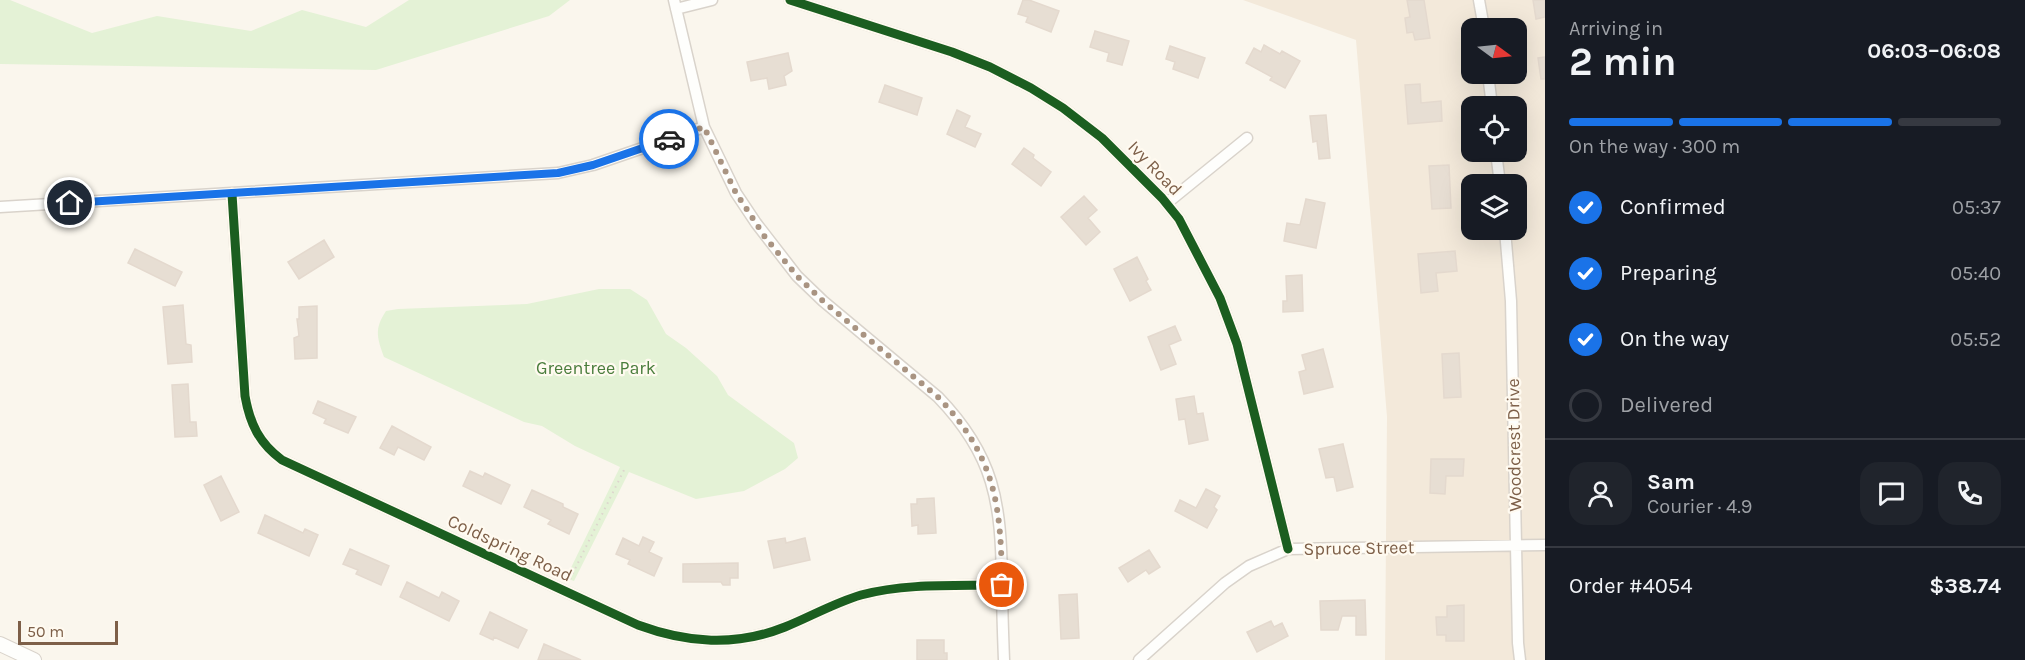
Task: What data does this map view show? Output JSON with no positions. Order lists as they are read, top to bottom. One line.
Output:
{"streets":{"street":["Ivy Road","Woodcrest Drive","Coldspring Road","Spruce Street"]},"crossings":[["Ivy Road","Spruce Street"],["Woodcrest Drive","Spruce Street"]],"parks":["Greentree Park"],"scale_bar":"50 m","north":"right","page":{"heading":["2 min","Arriving in","06:03–06:08"],"panel":["Sam","Courier · 4.9","Order #4054","$38.74"],"bar":"On the way · 300 m","list":[["Confirmed","05:37"],["Preparing","05:40"],["On the way","05:52"],"Delivered"],"scale":"50 m"}}
